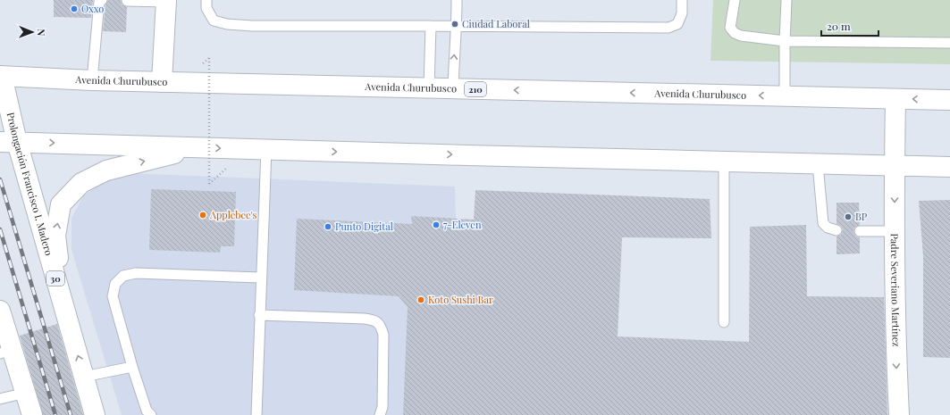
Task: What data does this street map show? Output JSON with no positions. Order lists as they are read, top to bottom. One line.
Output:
{"streets":{"main road":["Avenida Churubusco","210","Prolongación Francisco I. Madero","30","Padre Severiano Martínez"]},"crossings":[["Avenida Churubusco","Prolongación Francisco I. Madero"],["Avenida Churubusco","Padre Severiano Martínez"]],"one_way":["Padre Severiano Martínez"],"places":["Oxxo","Ciudad Laboral","Applebee's","BP","7-Eleven","Punto Digital","Koto Sushi Bar"],"scale_bar":"20 m","north":"right"}
